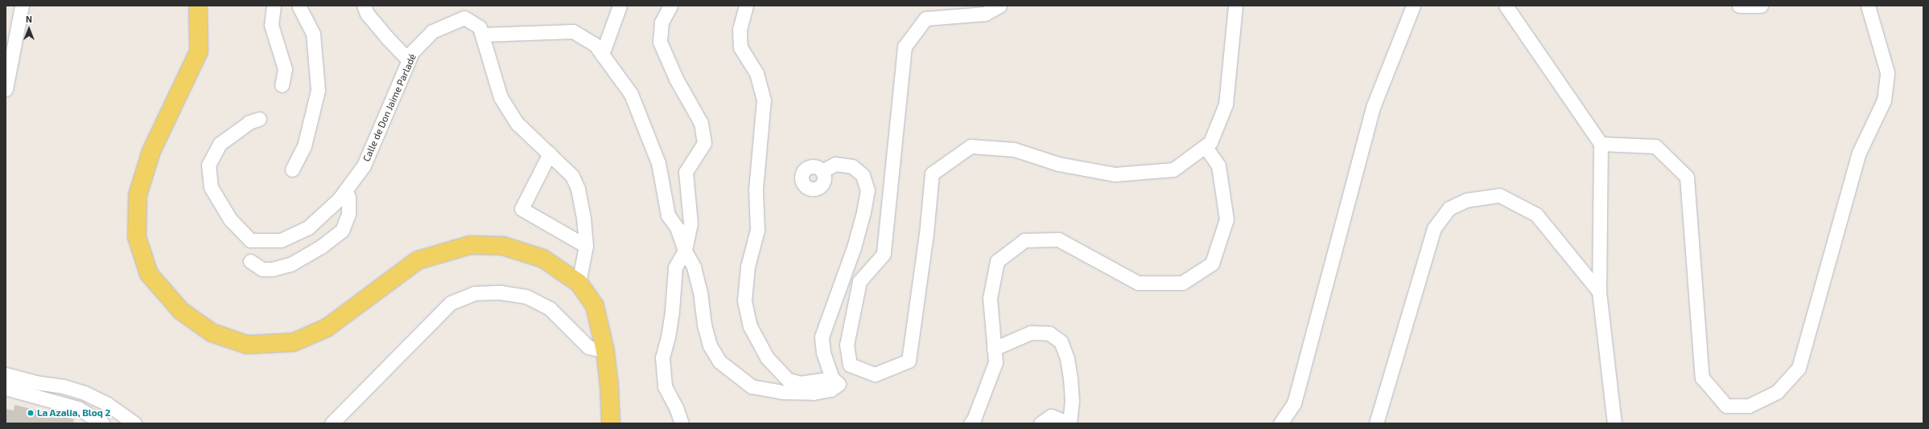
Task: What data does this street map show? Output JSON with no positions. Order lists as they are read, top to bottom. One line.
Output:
{"streets":{"street":["Calle de Don Jaime Parladé"]},"places":["La Azalia, Bloq 2"],"north":"top"}
